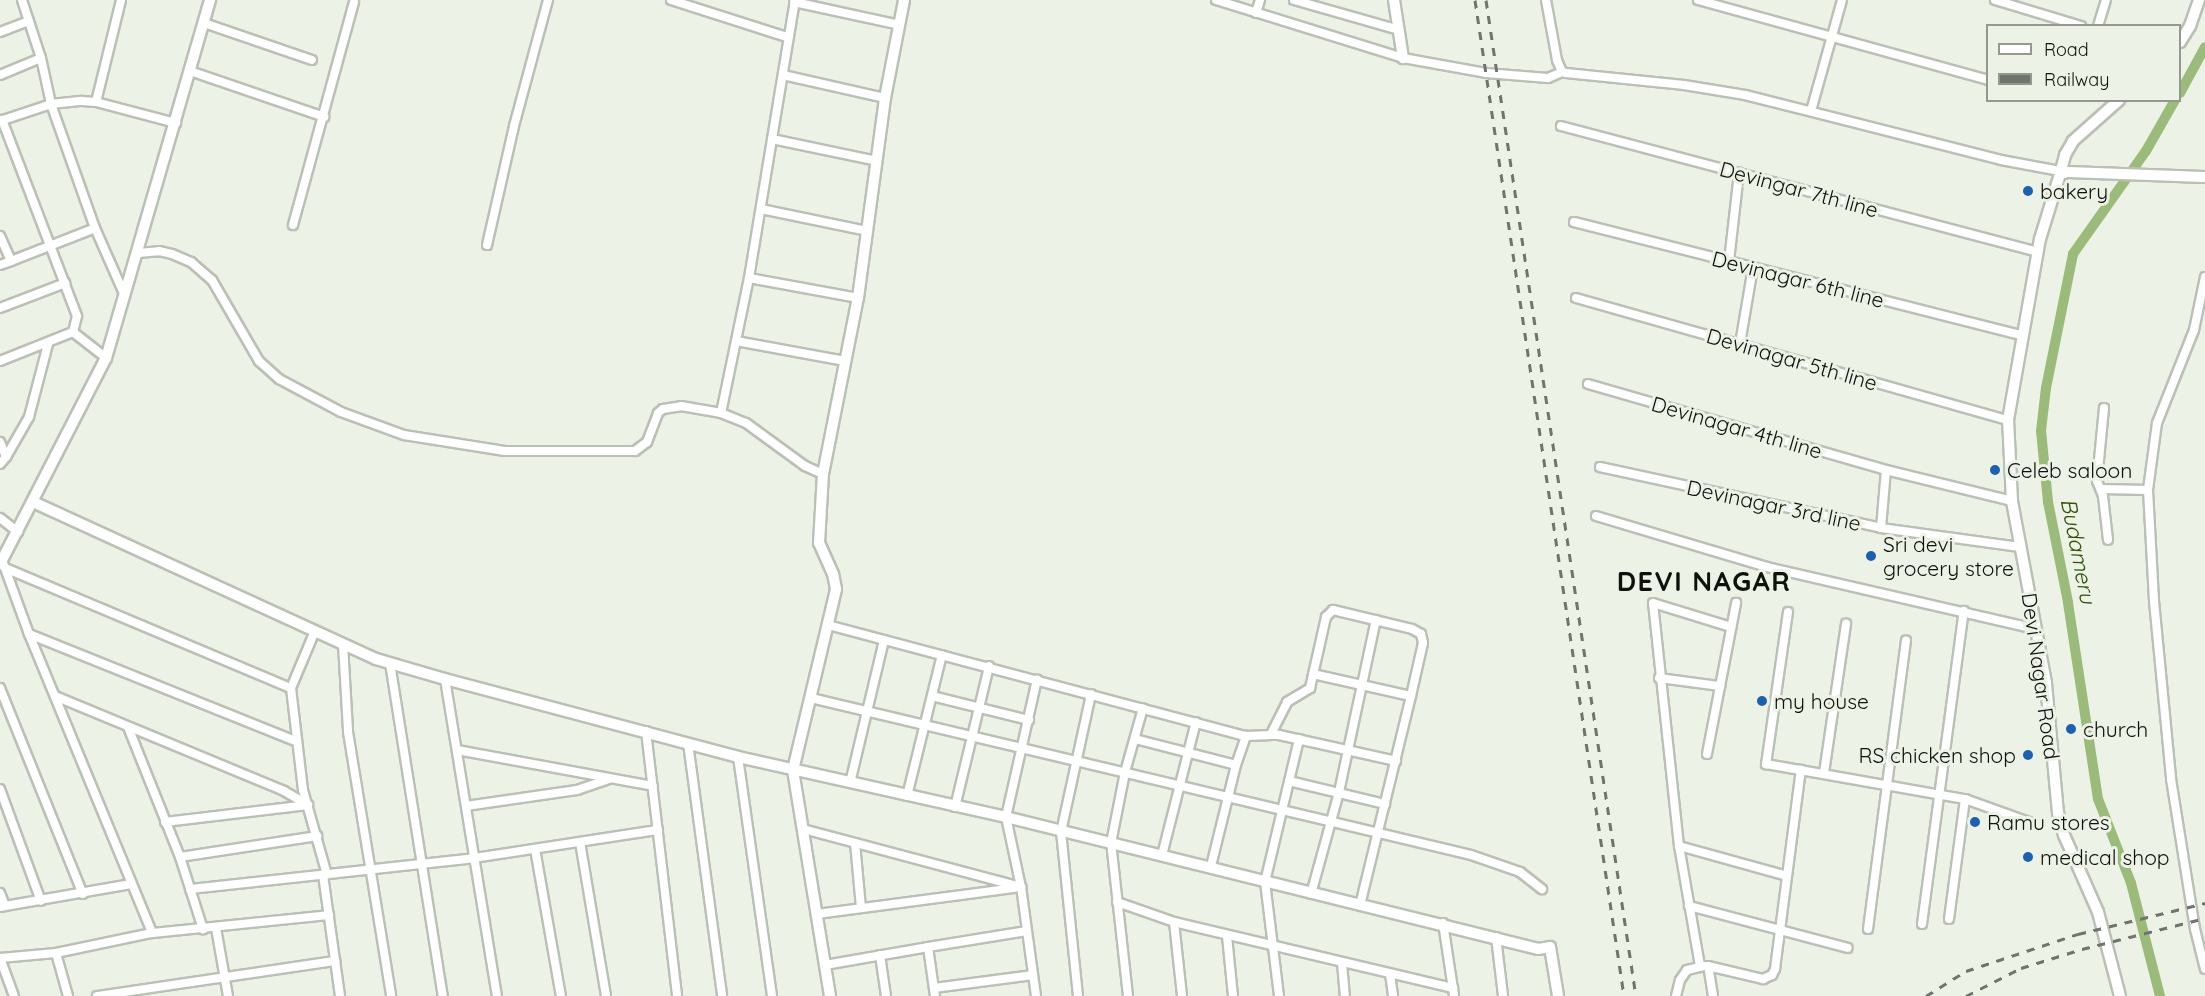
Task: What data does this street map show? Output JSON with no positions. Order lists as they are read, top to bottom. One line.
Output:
{"streets":{"street":["Devingar 7th line","Devinagar 6th line","Devinagar 5th line","Devinagar 4th line","Devinagar 3rd line","Devi Nagar Road"]},"crossings":[["Devingar 7th line","Devi Nagar Road"],["Devinagar 6th line","Devi Nagar Road"],["Devinagar 5th line","Devi Nagar Road"],["Devinagar 4th line","Devi Nagar Road"],["Devinagar 3rd line","Devi Nagar Road"]],"districts":["DEVI NAGAR"],"water":["Budameru"],"places":["bakery","Celeb saloon","Sri devi grocery store","my house","church","RS chicken shop","Ramu stores","medical shop"],"legend":["Road","Railway"]}
